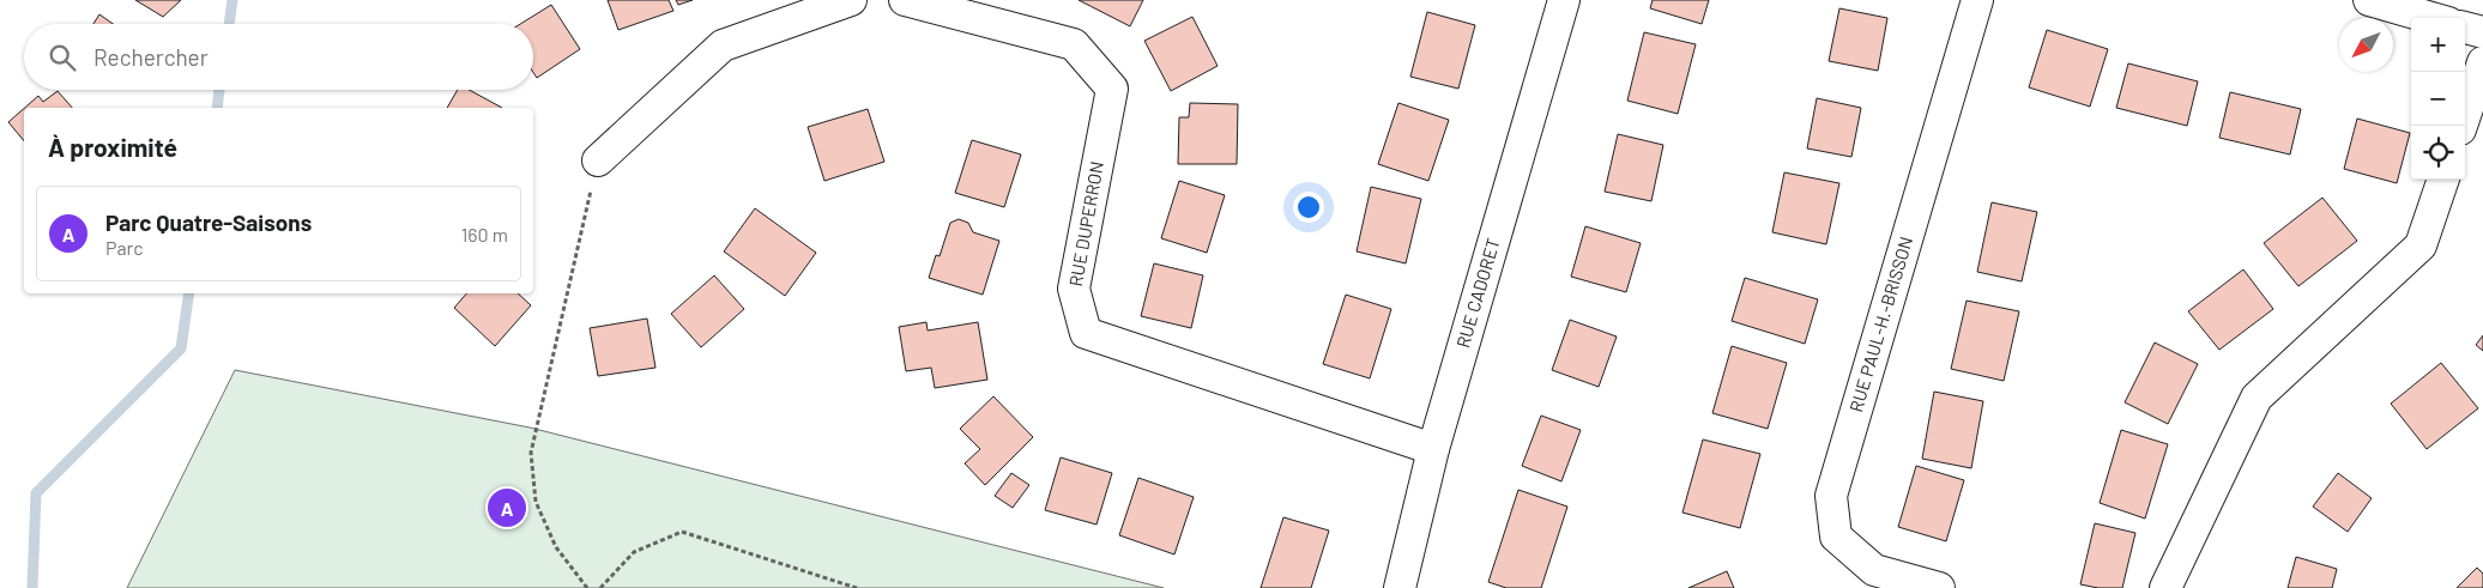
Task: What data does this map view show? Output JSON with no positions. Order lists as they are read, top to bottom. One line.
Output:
{"streets":{"street":["RUE DUPERRON","RUE CADORET","RUE PAUL-H.-BRISSON"]},"crossings":[["RUE DUPERRON","RUE CADORET"]],"north":"bottom left","page":{"map_buttons":["+","−"],"search":"Rechercher","heading":"À proximité","list":[{"mark":"A","name":"Parc Quatre-Saisons","note":"Parc","value":"160 m"}],"pins":"A"}}
